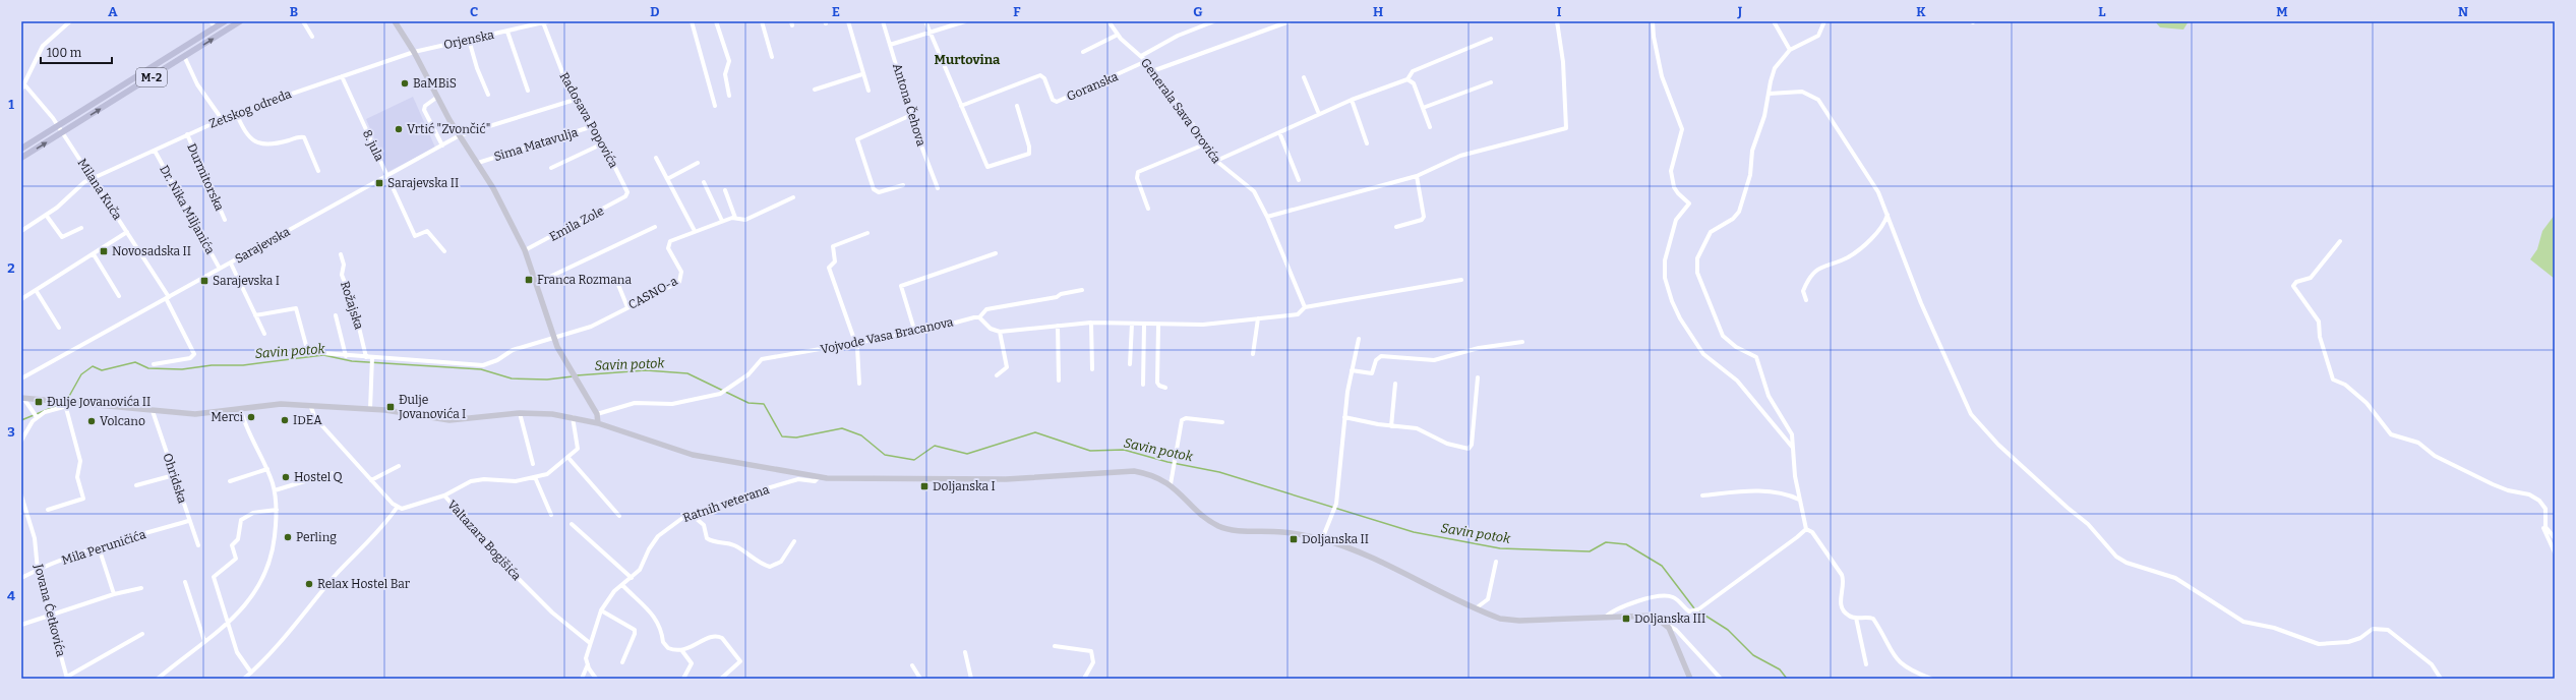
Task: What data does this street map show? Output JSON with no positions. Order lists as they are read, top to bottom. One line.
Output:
{"streets":{"main road":["M-2"],"street":["Orjenska","Goranska","Antona Čehova","Zetskog odreda","Generala Sava Orovića","Radosava Popovića","Sima Matavulja","8. jula","Durmitorska","Milana Kuča","Dr. Nika Miljanića","Emila Zole","Sarajevska","CASNO-a","Rožajska","Vojvode Vasa Bracanova","Ohridska","Ratnih veterana","Valtazara Bogišića","Mila Peruničića","Jovana Ćetkovića"]},"crossings":[["Orjenska","Zetskog odreda"],["Orjenska","Radosava Popovića"],["M-2","Milana Kuča"],["Goranska","Generala Sava Orovića"],["Zetskog odreda","8. jula"],["Zetskog odreda","Durmitorska"],["Zetskog odreda","Milana Kuča"],["Zetskog odreda","Dr. Nika Miljanića"],["Radosava Popovića","Sima Matavulja"],["Radosava Popovića","Emila Zole"],["Radosava Popovića","Sarajevska"],["8. jula","Sarajevska"],["Milana Kuča","Sarajevska"],["Dr. Nika Miljanića","Sarajevska"],["CASNO-a","Rožajska"],["Ohridska","Mila Peruničića"],["Ratnih veterana","Valtazara Bogišića"],["Mila Peruničića","Jovana Ćetkovića"]],"districts":["Murtovina"],"water":["Savin potok"],"places":{"other":["BaMBiS","Vrtić \"Zvončić\"","Merci","IDEA","Volcano","Hostel Q","Perling","Relax Hostel Bar"],"transit":["Sarajevska II","Novosadska II","Franca Rozmana","Sarajevska I","Đulje Jovanovića II","Đulje Jovanovića I","Doljanska I","Doljanska II","Doljanska III"]},"scale_bar":"100 m","grid":{"columns":["A","B","C","D","E","F","G","H","I","J","K","L","M","N"],"rows":["1","2","3","4"]}}
